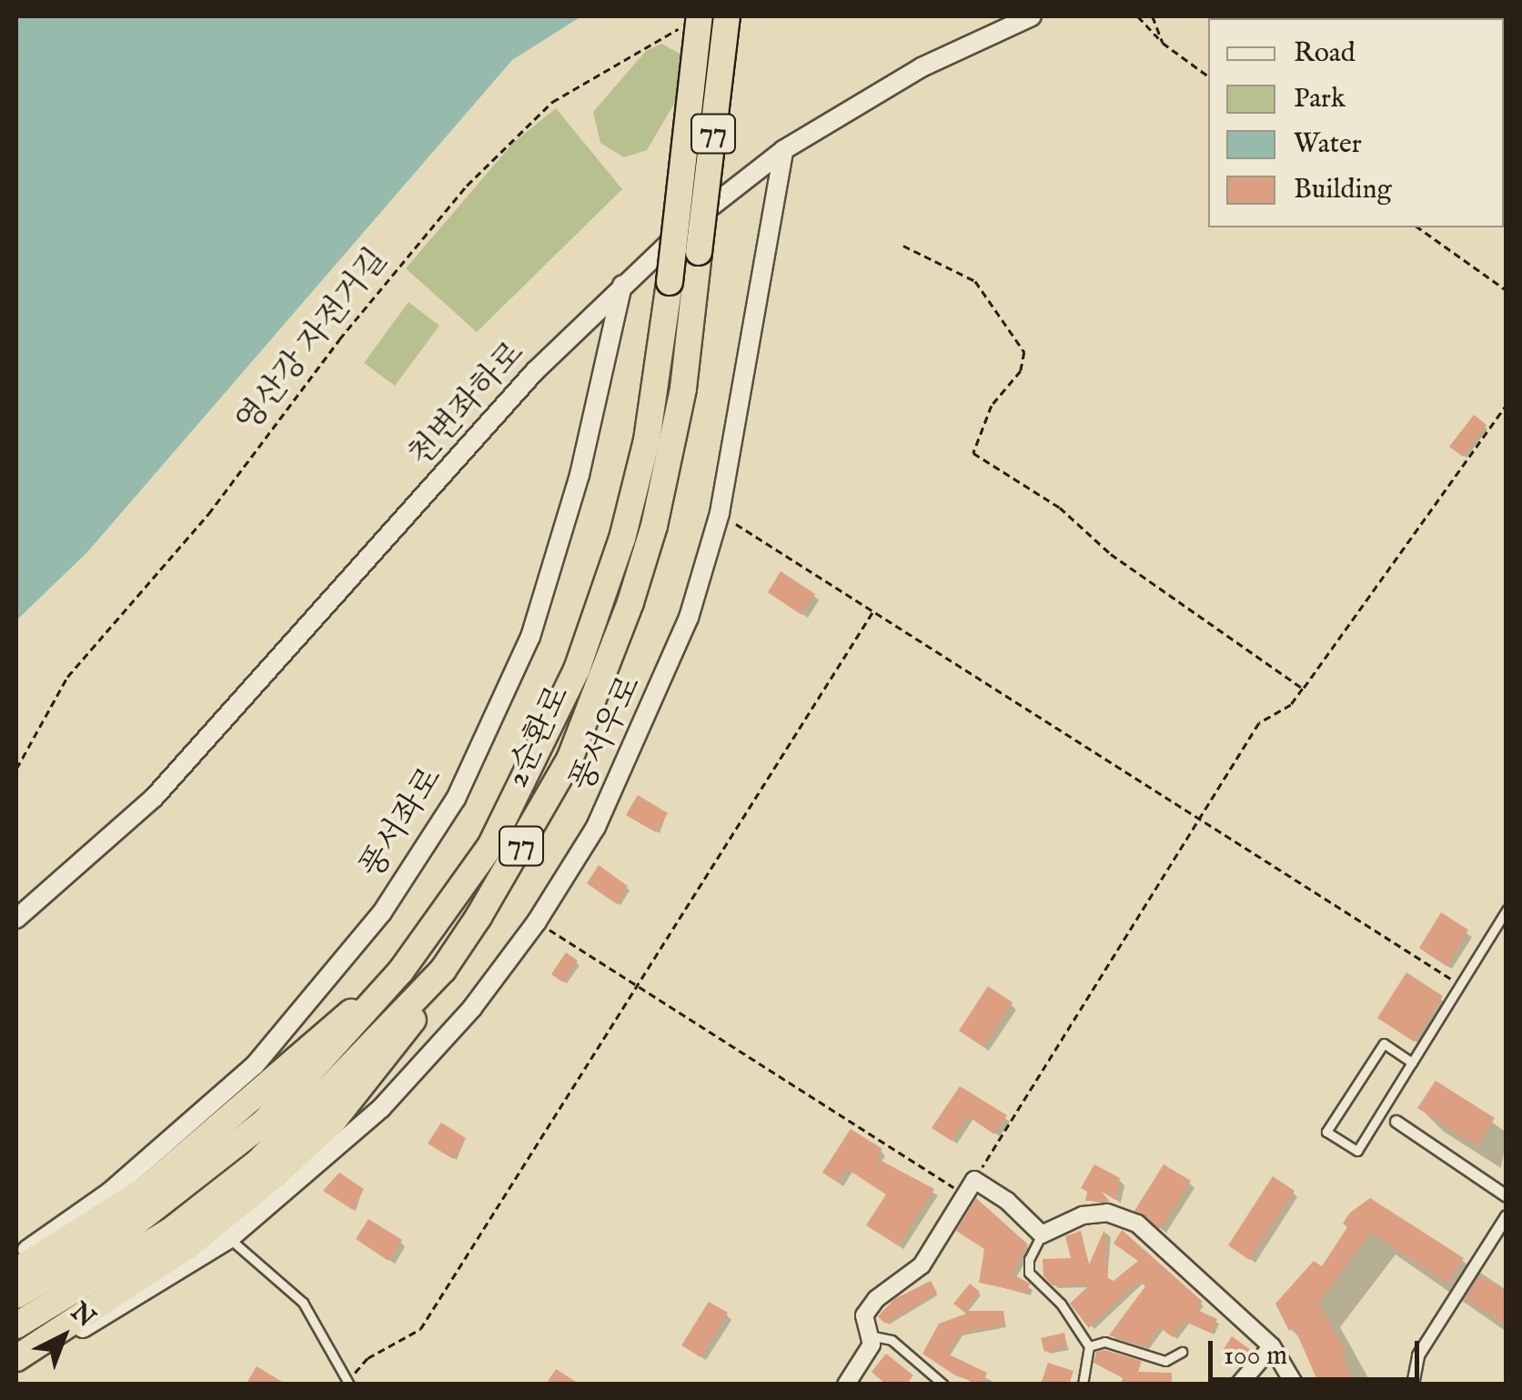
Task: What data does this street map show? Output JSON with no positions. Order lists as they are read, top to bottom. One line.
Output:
{"streets":{"highway":["77","2순환로"],"street":["천변좌하로","풍서우로","풍서좌로"],"path":["영산강 자전거길"]},"crossings":[["영산강 자전거길","2순환로"],["천변좌하로","풍서우로"],["천변좌하로","풍서좌로"]],"legend":["Road","Park","Water","Building"],"scale_bar":"100 m","north":"top right"}
